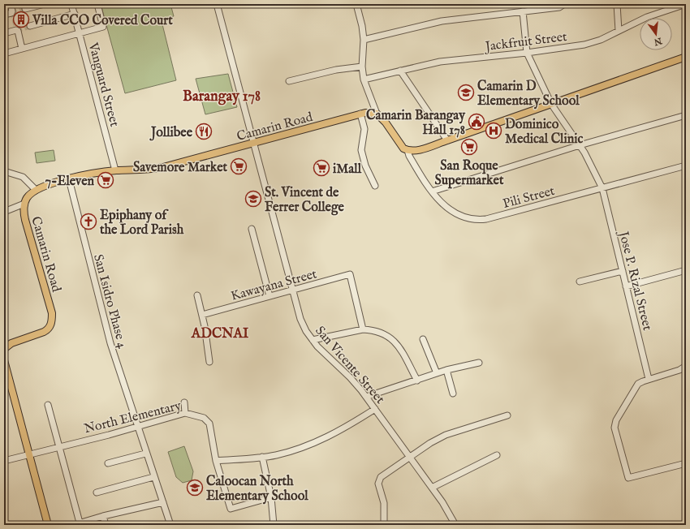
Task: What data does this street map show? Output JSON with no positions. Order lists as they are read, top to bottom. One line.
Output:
{"streets":{"main road":["Camarin Road"],"street":["Jackfruit Street","Vanguard Street","Pili Street","Jose P. Rizal Street","Kawayana Street","San Isidro Phase 4","San Vicente Street","North Elementary"]},"crossings":[["Jackfruit Street","Jose P. Rizal Street"],["Vanguard Street","Camarin Road"],["Camarin Road","San Isidro Phase 4"],["Camarin Road","San Vicente Street"],["Pili Street","Jose P. Rizal Street"],["Kawayana Street","San Vicente Street"],["San Isidro Phase 4","North Elementary"]],"districts":["Barangay 178","ADCNAI"],"places":{"building":["Villa CCO Covered Court"],"school or university":["Camarin D Elementary School","St. Vincent de Ferrer College","Caloocan North Elementary School"],"public building":["Camarin Barangay Hall 178"],"hospital":["Dominico Medical Clinic"],"restaurant":["Jollibee"],"supermarket":["San Roque Supermarket","Savemore Market","iMall","7-Eleven"],"church":["Epiphany of the Lord Parish"]},"north":"bottom"}
